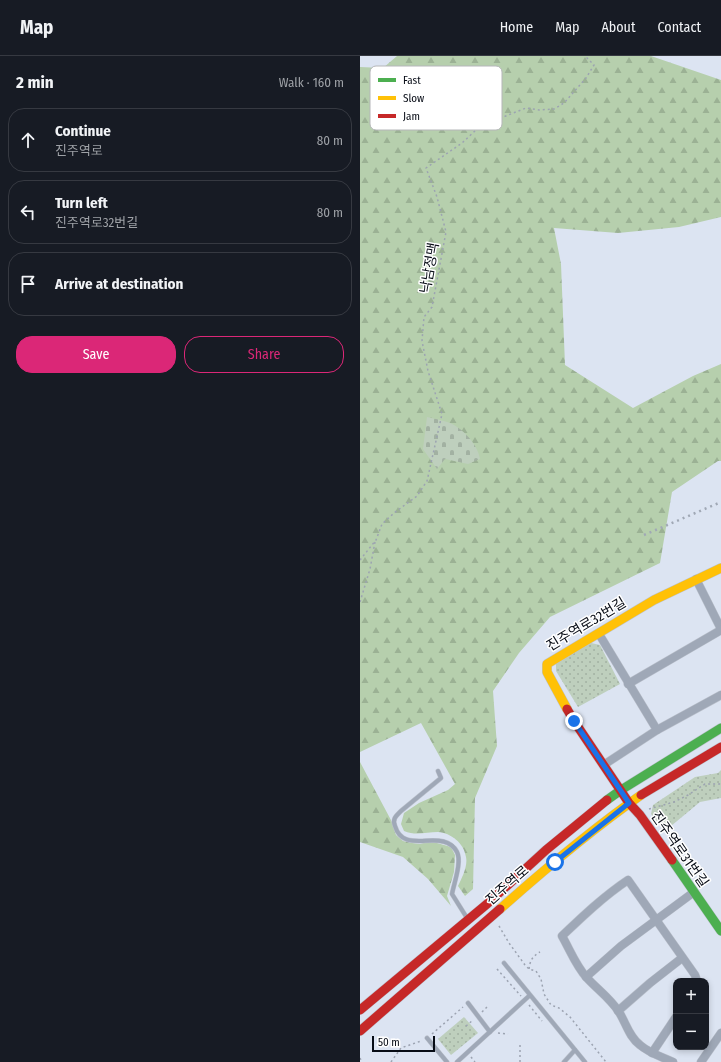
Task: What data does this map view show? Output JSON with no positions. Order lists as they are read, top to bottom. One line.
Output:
{"streets":{"street":["진주역로32번길","진주역로31번길","진주역로"],"path":["낙남정맥"]},"crossings":[["진주역로32번길","진주역로31번길"],["진주역로32번길","진주역로"],["진주역로31번길","진주역로"]],"legend":["Fast","Slow","Jam"],"scale_bar":"50 m","page":{"header":"Map","nav":["Home","Map","About","Contact"],"heading":["2 min","Walk · 160 m"],"list":[["Continue","진주역로","80 m"],["Turn left","진주역로32번길","80 m"],"Arrive at destination"],"buttons":["Save","Share"],"map_buttons":["+","−"],"scale":"50 m"}}
